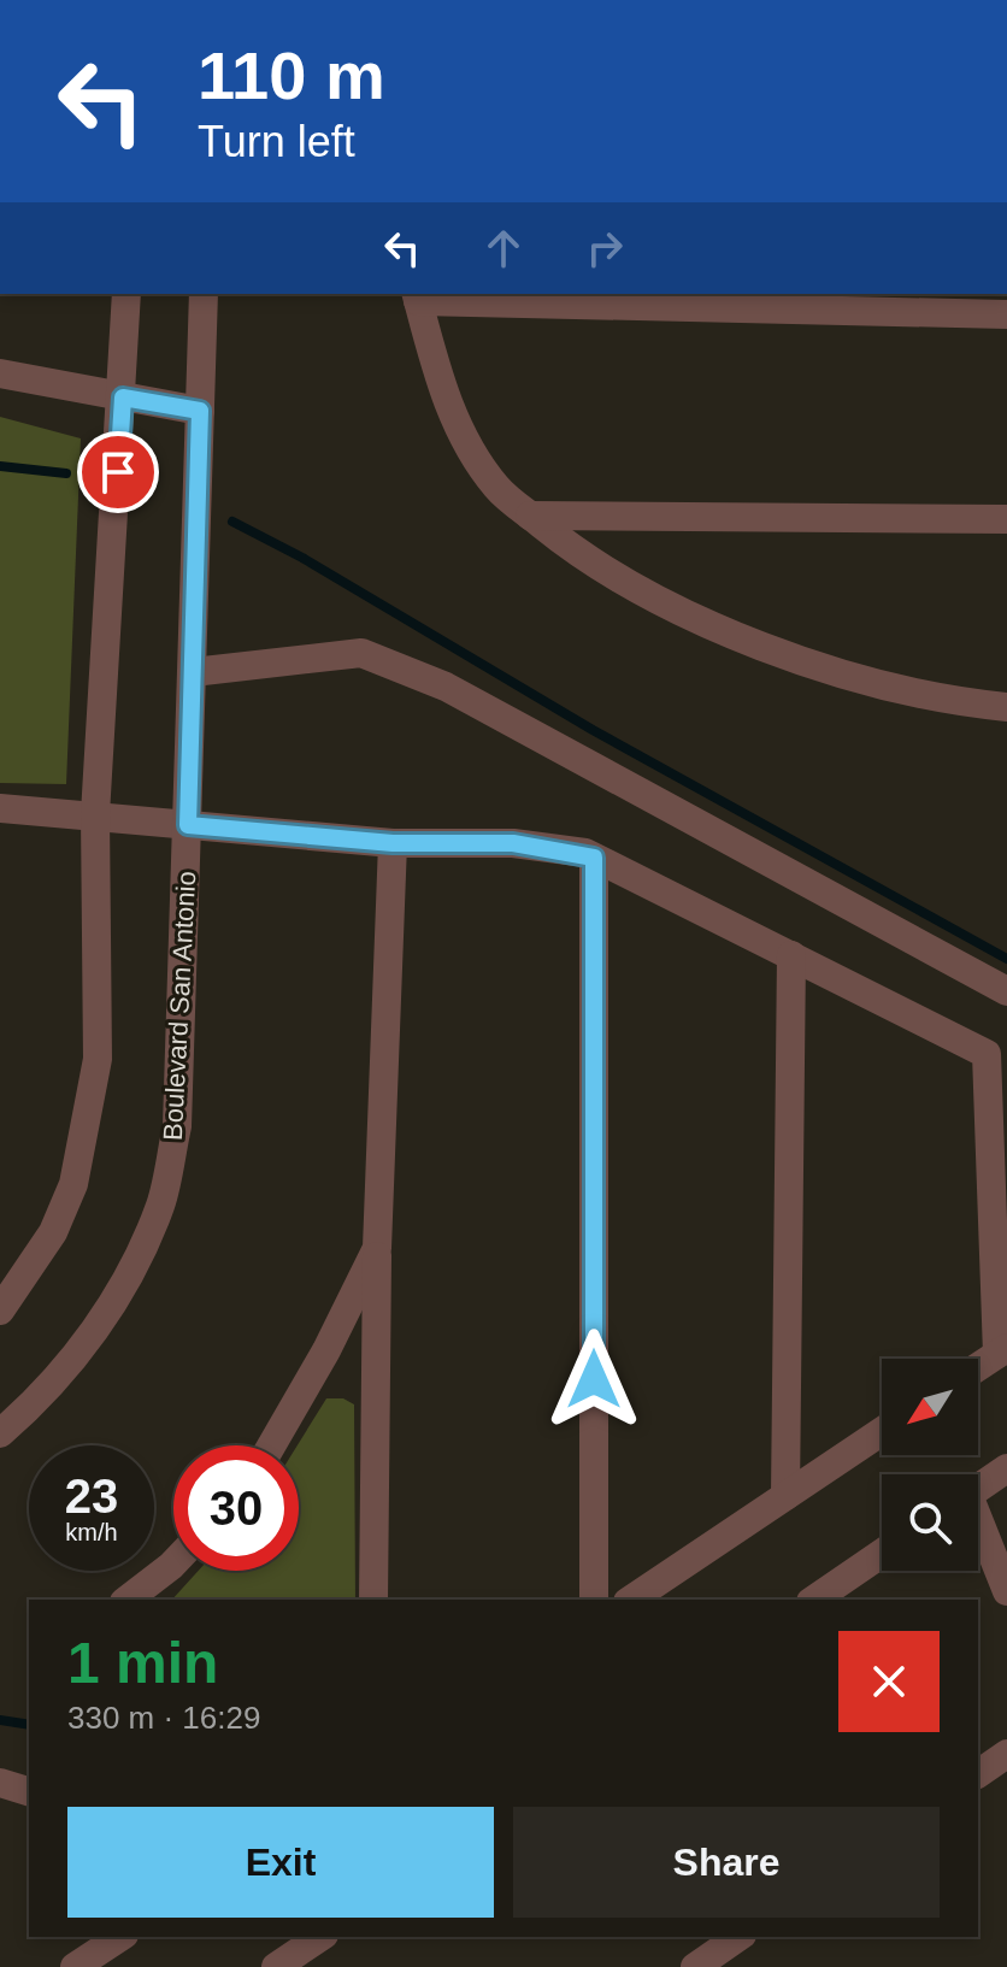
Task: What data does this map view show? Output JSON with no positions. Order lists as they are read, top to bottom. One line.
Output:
{"streets":{"street":["Boulevard San Antonio"]},"north":"bottom left","page":{"turn":["110 m","Turn left"],"speed":"23 km/h","limit":"30","heading":["1 min","330 m · 16:29"],"buttons":["Exit","Share"]}}
